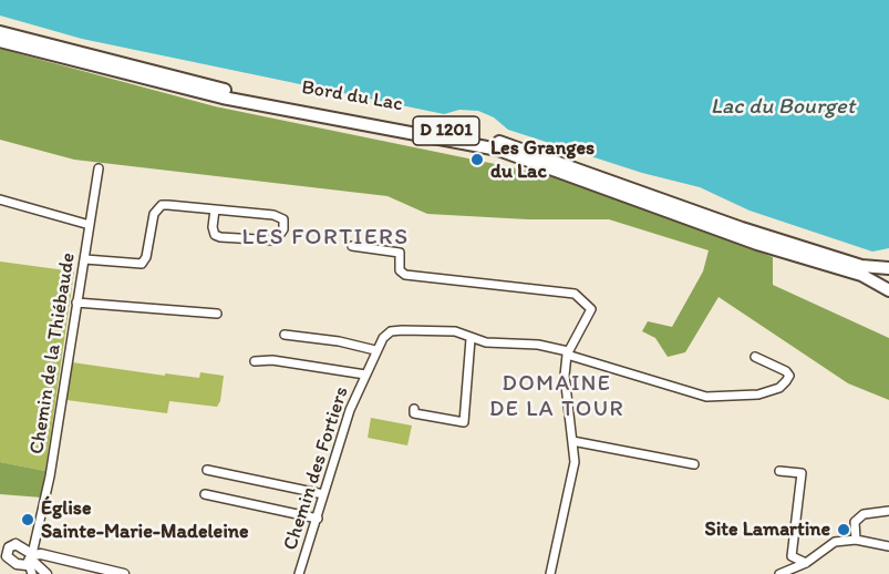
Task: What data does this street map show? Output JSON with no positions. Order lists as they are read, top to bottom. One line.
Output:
{"streets":{"main road":["Bord du Lac","D 1201"],"street":["Chemin de la Thiébaude","Chemin des Fortiers"]},"districts":["LES FORTIERS","DOMAINE DE LA TOUR"],"water":["Lac du Bourget"],"places":["Les Granges du Lac","Église Sainte-Marie-Madeleine","Site Lamartine"]}
